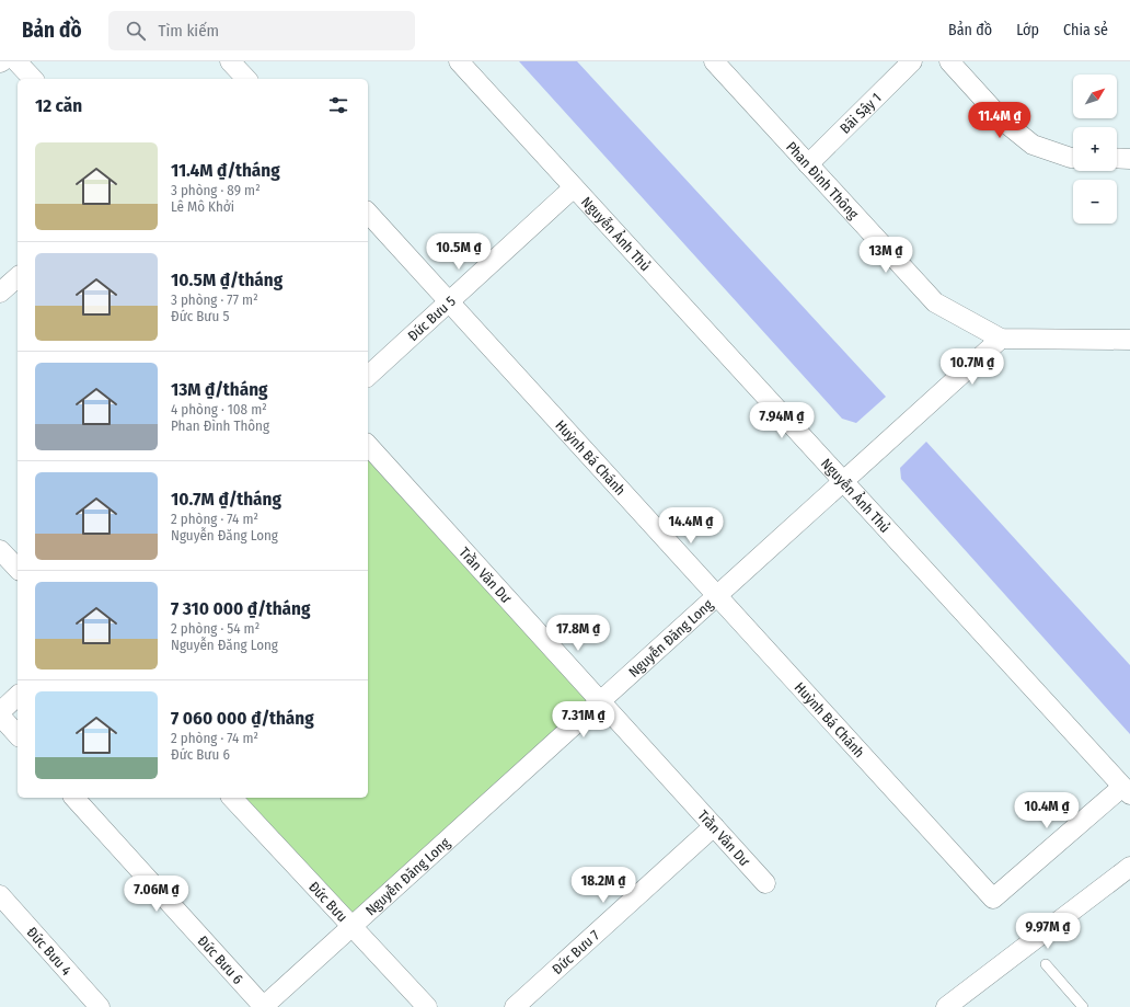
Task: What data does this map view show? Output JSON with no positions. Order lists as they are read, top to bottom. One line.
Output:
{"streets":{"street":["Bãi Sậy 1","Phan Đình Thông","Nguyễn Ảnh Thủ","Đức Bưu 5","Huỳnh Bá Chánh","Trần Văn Dư","Nguyễn Đăng Long","Đức Bưu","Đức Bưu 4","Đức Bưu 7","Đức Bưu 6"]},"crossings":[["Bãi Sậy 1","Phan Đình Thông"],["Phan Đình Thông","Nguyễn Đăng Long"],["Nguyễn Ảnh Thủ","Đức Bưu 5"],["Nguyễn Ảnh Thủ","Huỳnh Bá Chánh"],["Nguyễn Ảnh Thủ","Nguyễn Đăng Long"],["Đức Bưu 5","Huỳnh Bá Chánh"],["Huỳnh Bá Chánh","Nguyễn Đăng Long"],["Trần Văn Dư","Nguyễn Đăng Long"],["Trần Văn Dư","Đức Bưu 7"],["Nguyễn Đăng Long","Đức Bưu"],["Nguyễn Đăng Long","Đức Bưu 6"]],"north":"top right","page":{"header":"Bản đồ","search":"Tìm kiếm","nav":["Bản đồ","Lớp","Chia sẻ"],"map_buttons":["+","−"],"heading":"12 căn","price":["11.4M ₫","10.5M ₫","13M ₫","10.7M ₫","7.94M ₫","14.4M ₫","17.8M ₫","7.31M ₫","10.4M ₫","18.2M ₫","7.06M ₫","9.97M ₫"],"list":[{"name":"11.4M ₫/tháng","note":"3 phòng · 89 m² · Lê Mô Khởi"},{"name":"10.5M ₫/tháng","note":"3 phòng · 77 m² · Đức Bưu 5"},{"name":"13M ₫/tháng","note":"4 phòng · 108 m² · Phan Đình Thông"},{"name":"10.7M ₫/tháng","note":"2 phòng · 74 m² · Nguyễn Đăng Long"},{"name":"7 310 000 ₫/tháng","note":"2 phòng · 54 m² · Nguyễn Đăng Long"},{"name":"7 060 000 ₫/tháng","note":"2 phòng · 74 m² · Đức Bưu 6"}]}}
